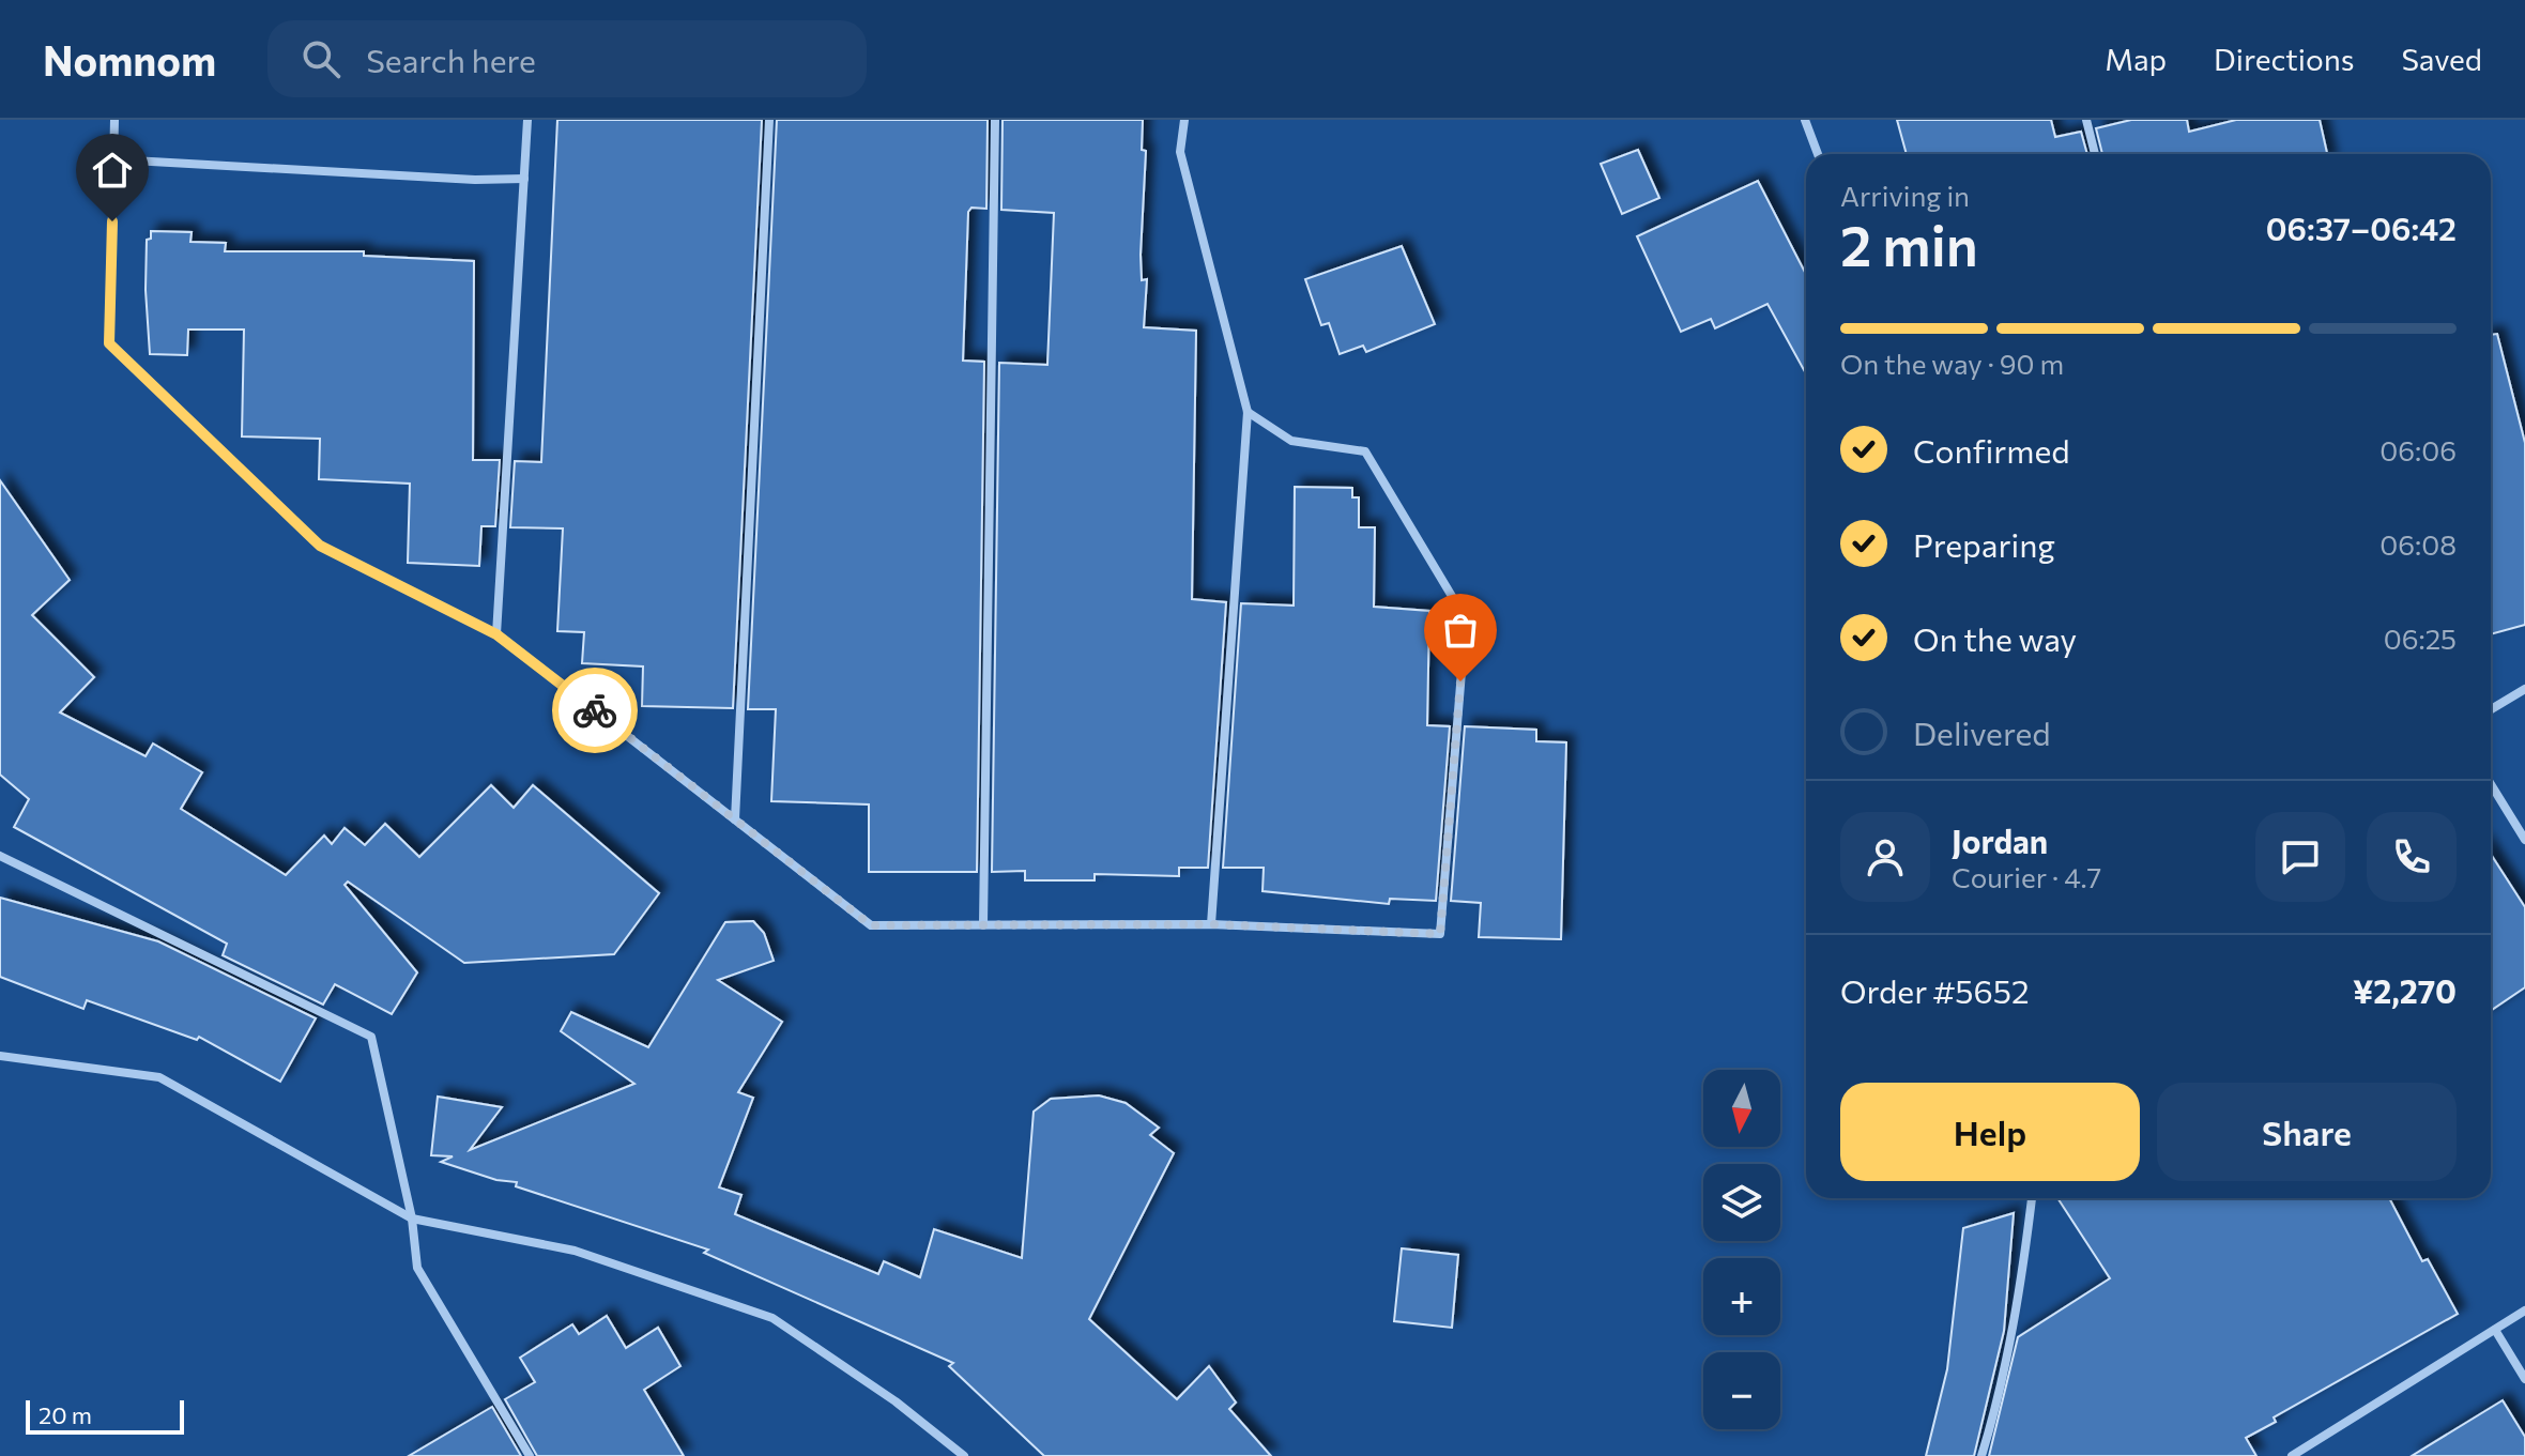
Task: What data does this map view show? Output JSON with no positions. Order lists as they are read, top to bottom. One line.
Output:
{"scale_bar":"20 m","north":"bottom","page":{"header":"Nomnom","search":"Search here","nav":["Map","Directions","Saved"],"heading":["2 min","Arriving in","06:37–06:42"],"panel":["Jordan","Courier · 4.7","Order #5652","¥2,270"],"bar":"On the way · 90 m","list":[["Confirmed","06:06"],["Preparing","06:08"],["On the way","06:25"],"Delivered"],"buttons":["Help","Share"],"map_buttons":["+","−"],"scale":"20 m"}}
